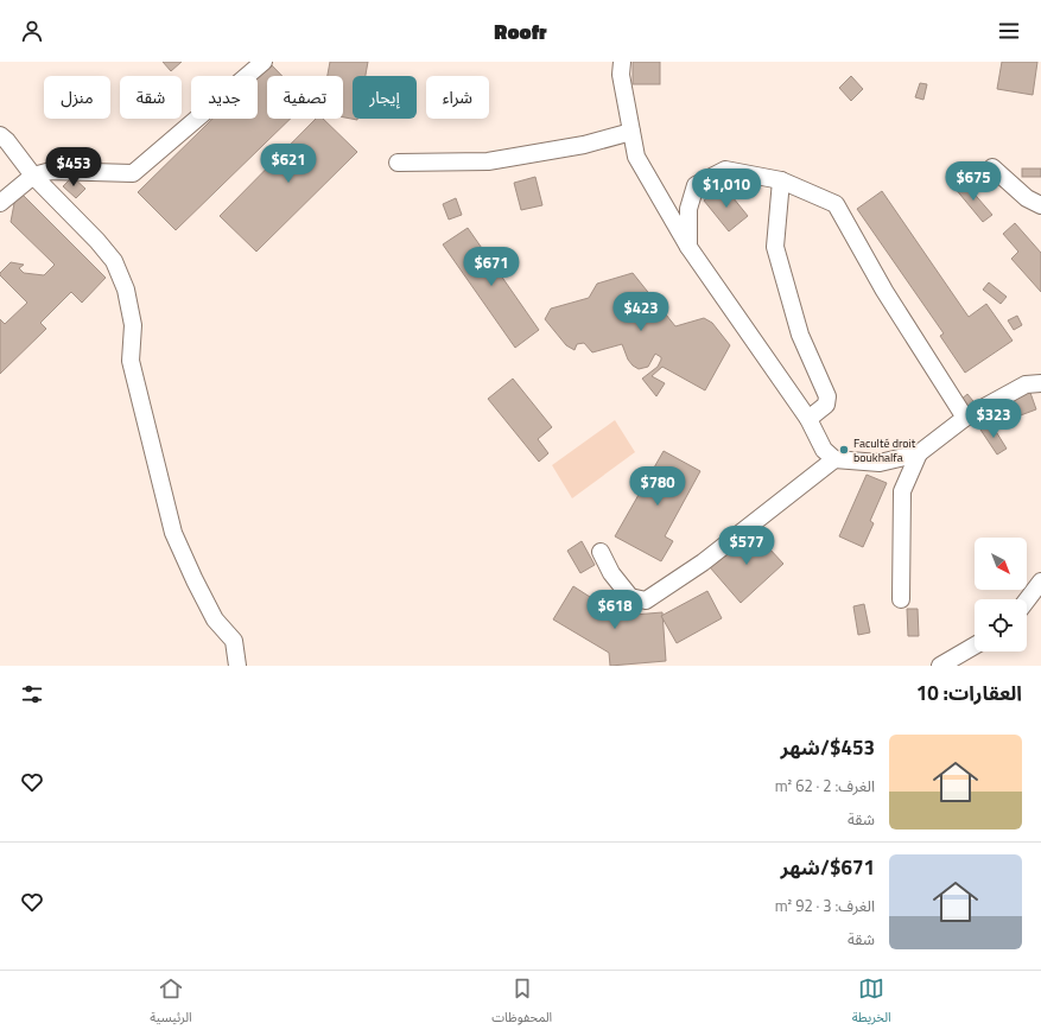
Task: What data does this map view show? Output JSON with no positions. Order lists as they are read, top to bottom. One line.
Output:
{"places":["Faculté droit boukhalfa"],"north":"bottom right","page":{"header":"Roofr","chip":["شراء","إيجار","تصفية","جديد","شقة","منزل"],"price":["$621","$453","$675","$1,010","$671","$423","$323","$780","$577","$618"],"heading":"العقارات: 10","list":[{"name":"$453/شهر","note":"الغرف: 2 · 62 m² · شقة"},{"name":"$671/شهر","note":"الغرف: 3 · 92 m² · شقة"}],"tabs":["الخريطة","المحفوظات","الرئيسية"]}}
